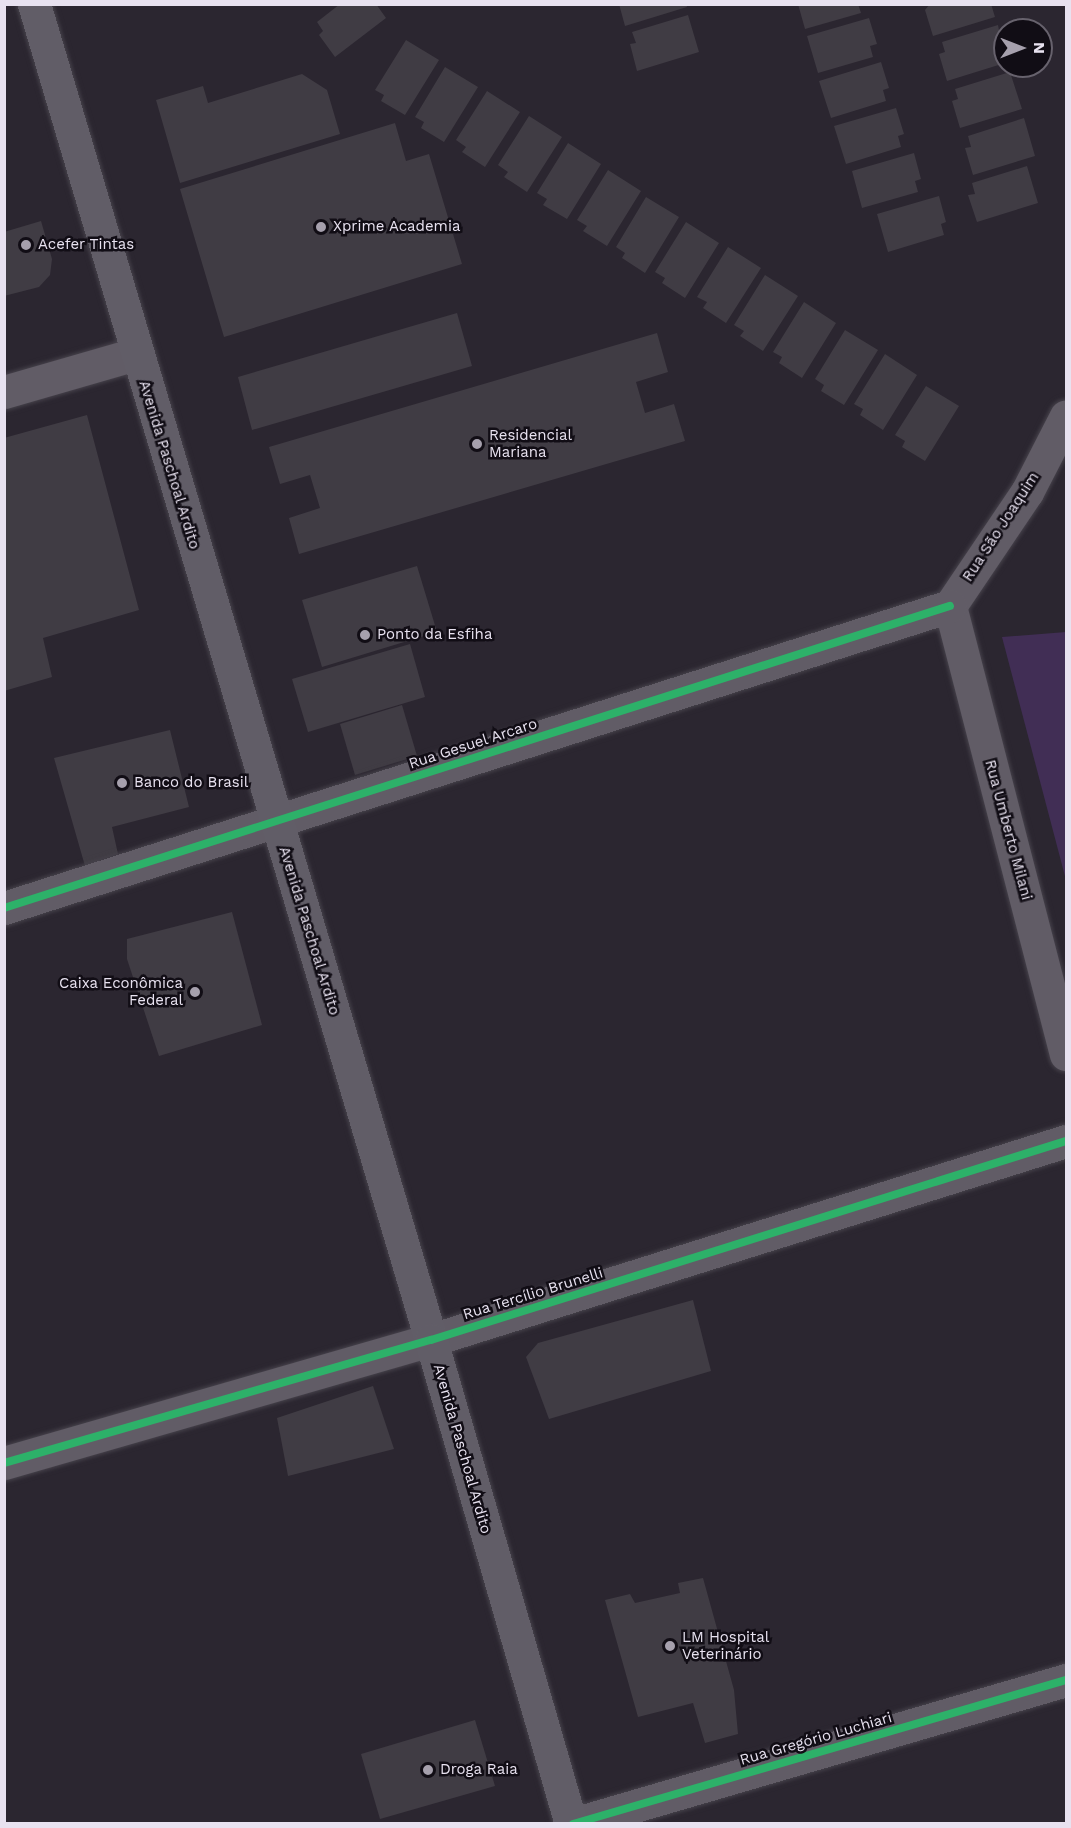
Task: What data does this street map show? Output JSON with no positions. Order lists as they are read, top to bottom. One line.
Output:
{"streets":{"main road":["Avenida Paschoal Ardito"],"street":["Rua São Joaquim","Rua Gesuel Arcaro","Rua Umberto Milani","Rua Tercílio Brunelli","Rua Gregório Luchiari"]},"crossings":[["Avenida Paschoal Ardito","Rua Gesuel Arcaro"],["Avenida Paschoal Ardito","Rua Tercílio Brunelli"],["Avenida Paschoal Ardito","Rua Gregório Luchiari"],["Rua São Joaquim","Rua Gesuel Arcaro"],["Rua São Joaquim","Rua Umberto Milani"],["Rua Gesuel Arcaro","Rua Umberto Milani"]],"places":["Xprime Academia","Acefer Tintas","Residencial Mariana","Ponto da Esfiha","Banco do Brasil","Caixa Econômica Federal","LM Hospital Veterinário","Droga Raia"],"north":"right"}
